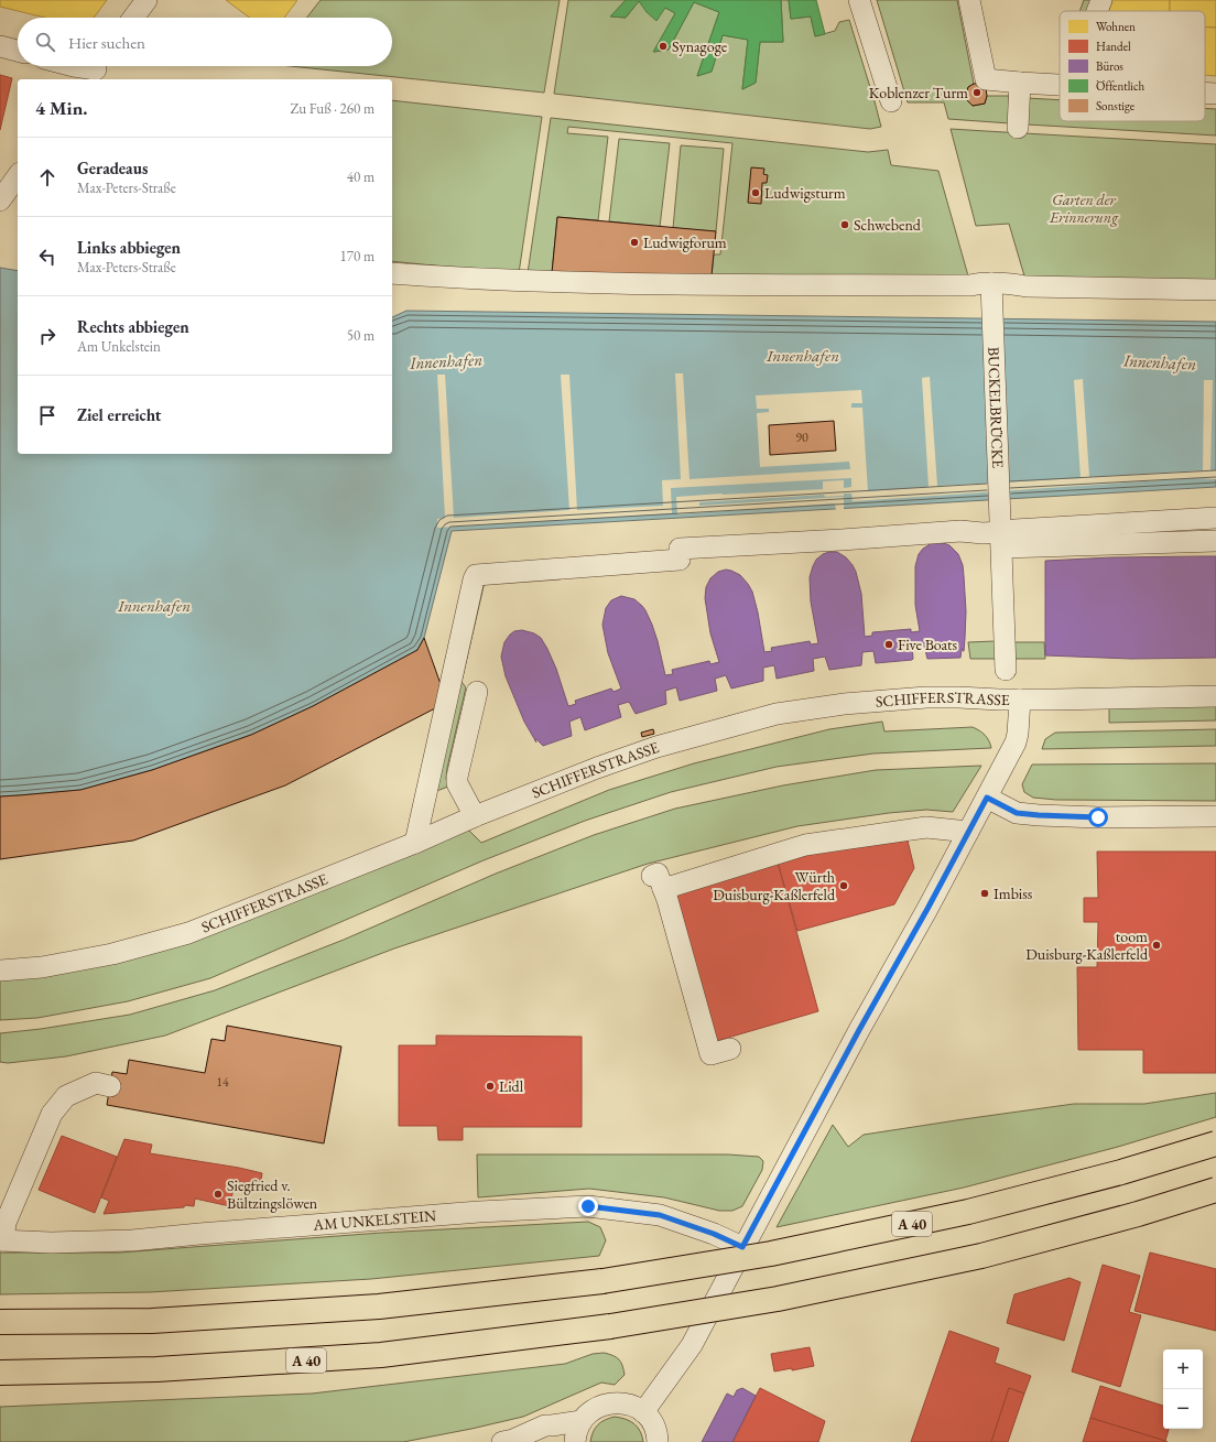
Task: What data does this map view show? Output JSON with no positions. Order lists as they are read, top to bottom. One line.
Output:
{"streets":{"highway":["A 40"],"street":["BUCKELBRÜCKE","SCHIFFERSTRASSE","AM UNKELSTEIN"]},"water":["Innenhafen"],"parks":["Garten der Erinnerung"],"places":["Synagoge","Koblenzer Turm","Ludwigsturm","Schwebend","Ludwigforum","Five Boats","Würth Duisburg-Kaßlerfeld","Imbiss","toom Duisburg-Kaßlerfeld","Lidl","Siegfried v. Bültzingslöwen"],"house_numbers":["90","14"],"legend":["Wohnen","Handel","Büros","Öffentlich","Sonstige"],"page":{"search":"Hier suchen","heading":["4 Min.","Zu Fuß · 260 m"],"list":[["Geradeaus","Max-Peters-Straße","40 m"],["Links abbiegen","Max-Peters-Straße","170 m"],["Rechts abbiegen","Am Unkelstein","50 m"],"Ziel erreicht"],"map_buttons":["+","−"]}}
